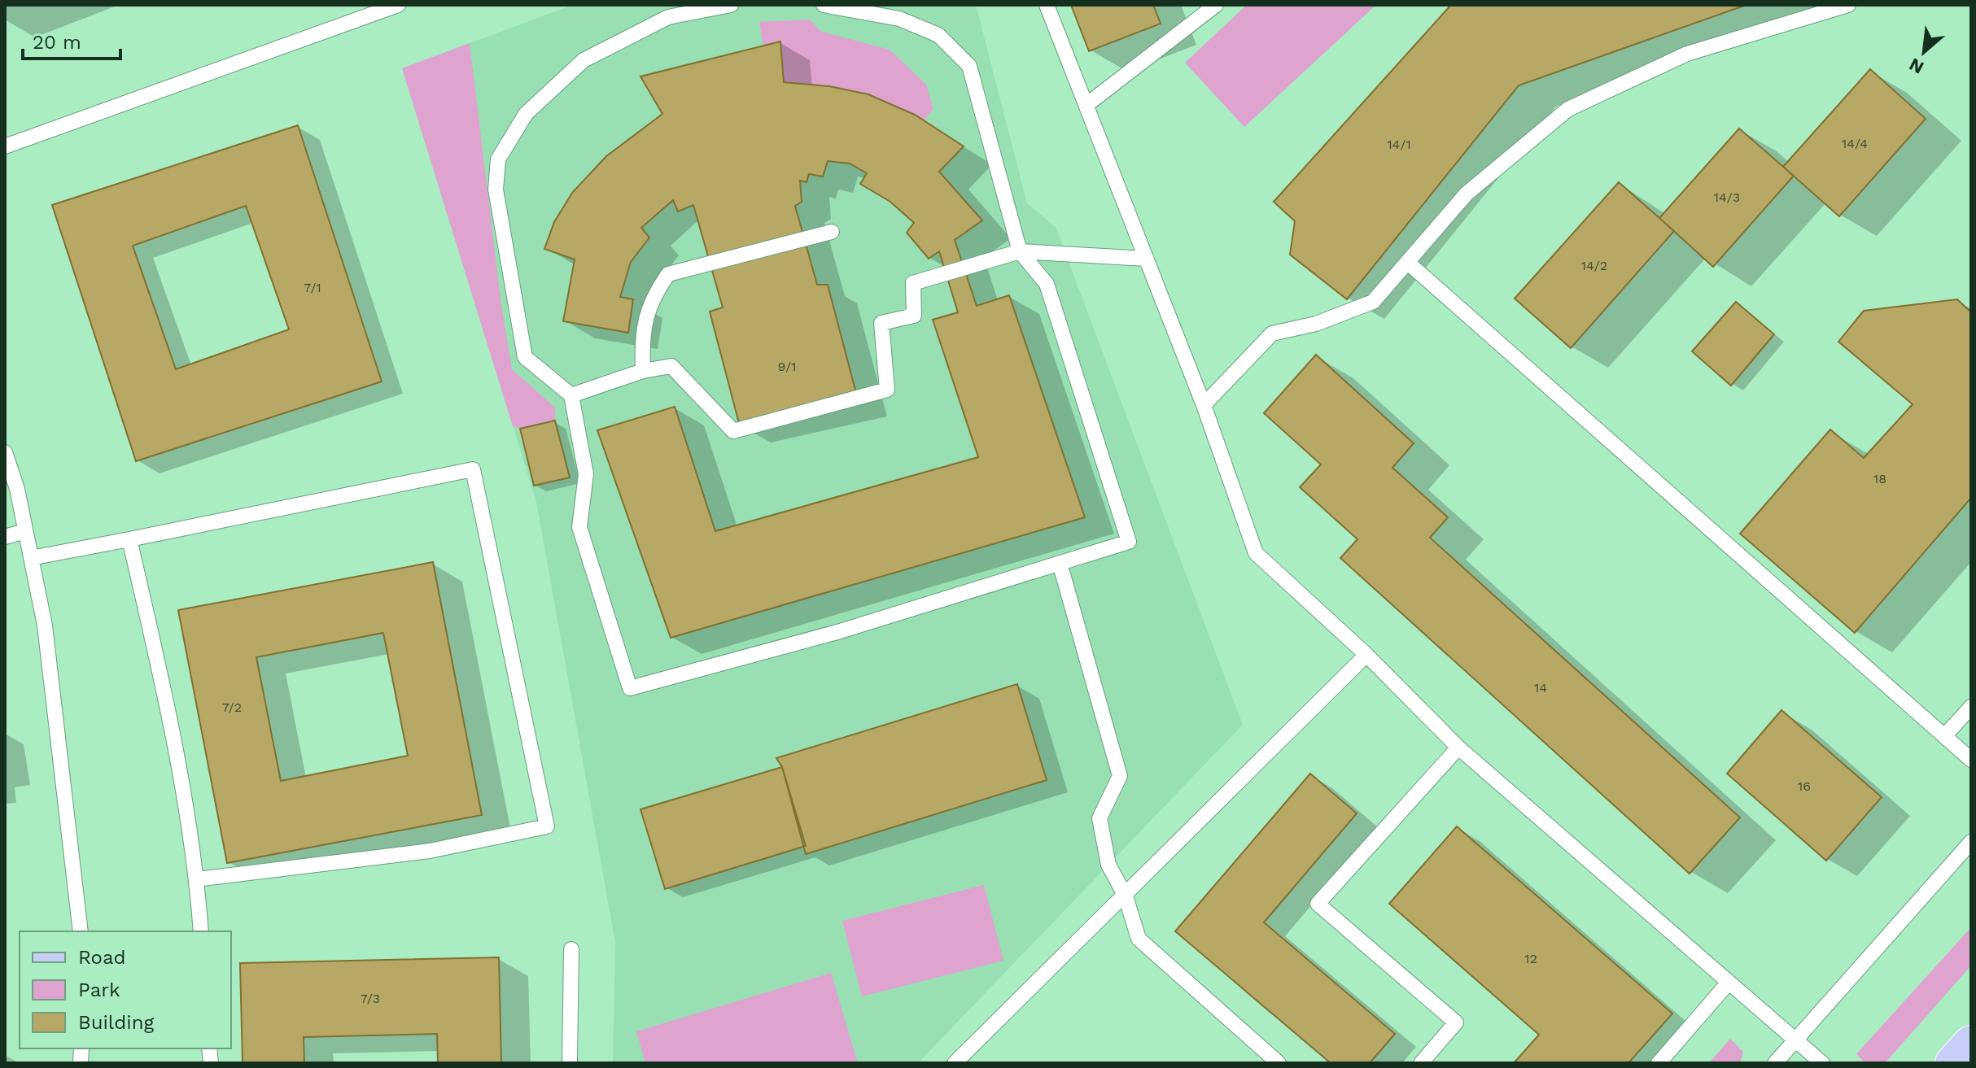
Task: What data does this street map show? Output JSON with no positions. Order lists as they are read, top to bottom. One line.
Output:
{"house_numbers":["14/4","14/1","14/3","14/2","7/1","9/1","18","14","7/2","16","12","7/3"],"legend":["Road","Park","Building"],"scale_bar":"20 m","north":"bottom left"}
